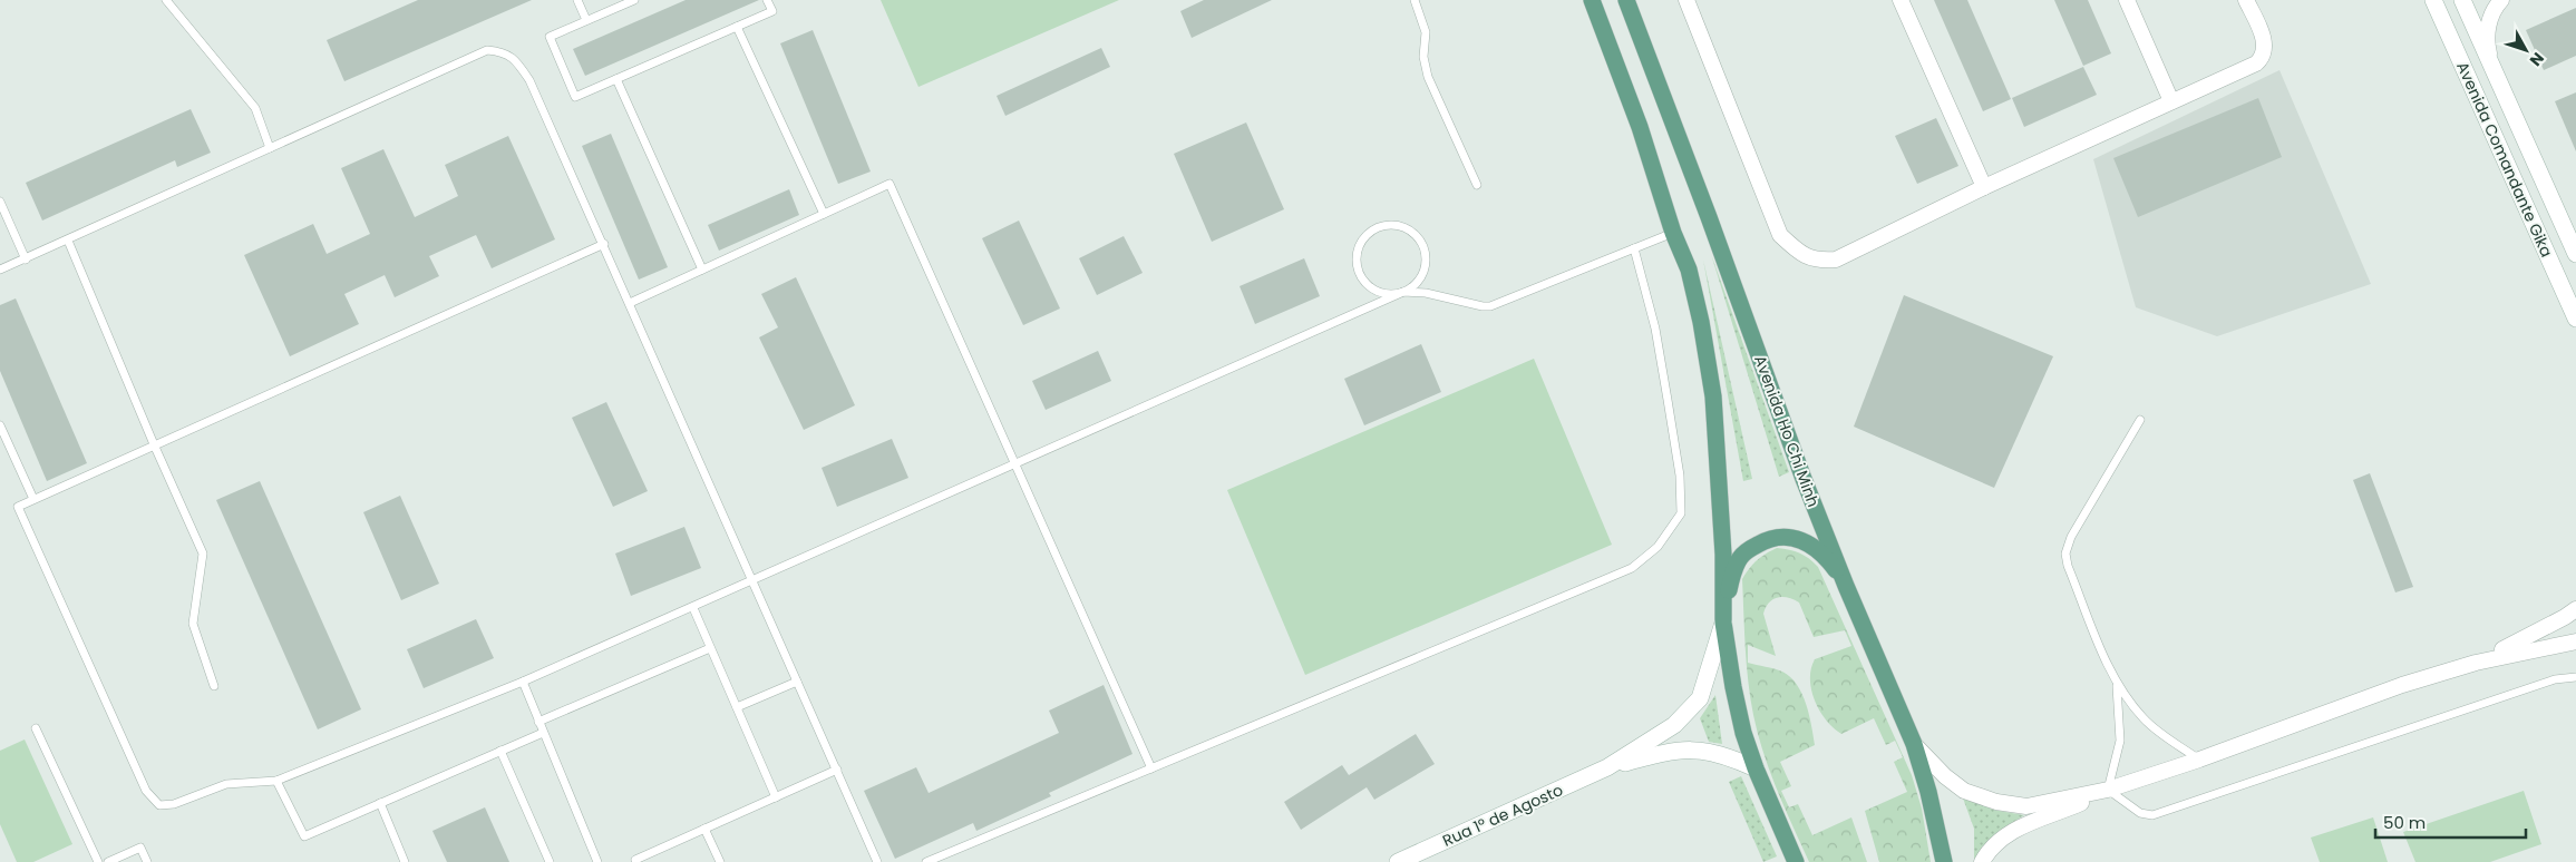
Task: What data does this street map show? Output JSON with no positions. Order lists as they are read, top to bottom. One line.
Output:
{"streets":{"main road":["Avenida Ho Chi Minh"],"street":["Avenida Comandante Gika","Rua 1º de Agosto"]},"scale_bar":"50 m","north":"bottom right"}
